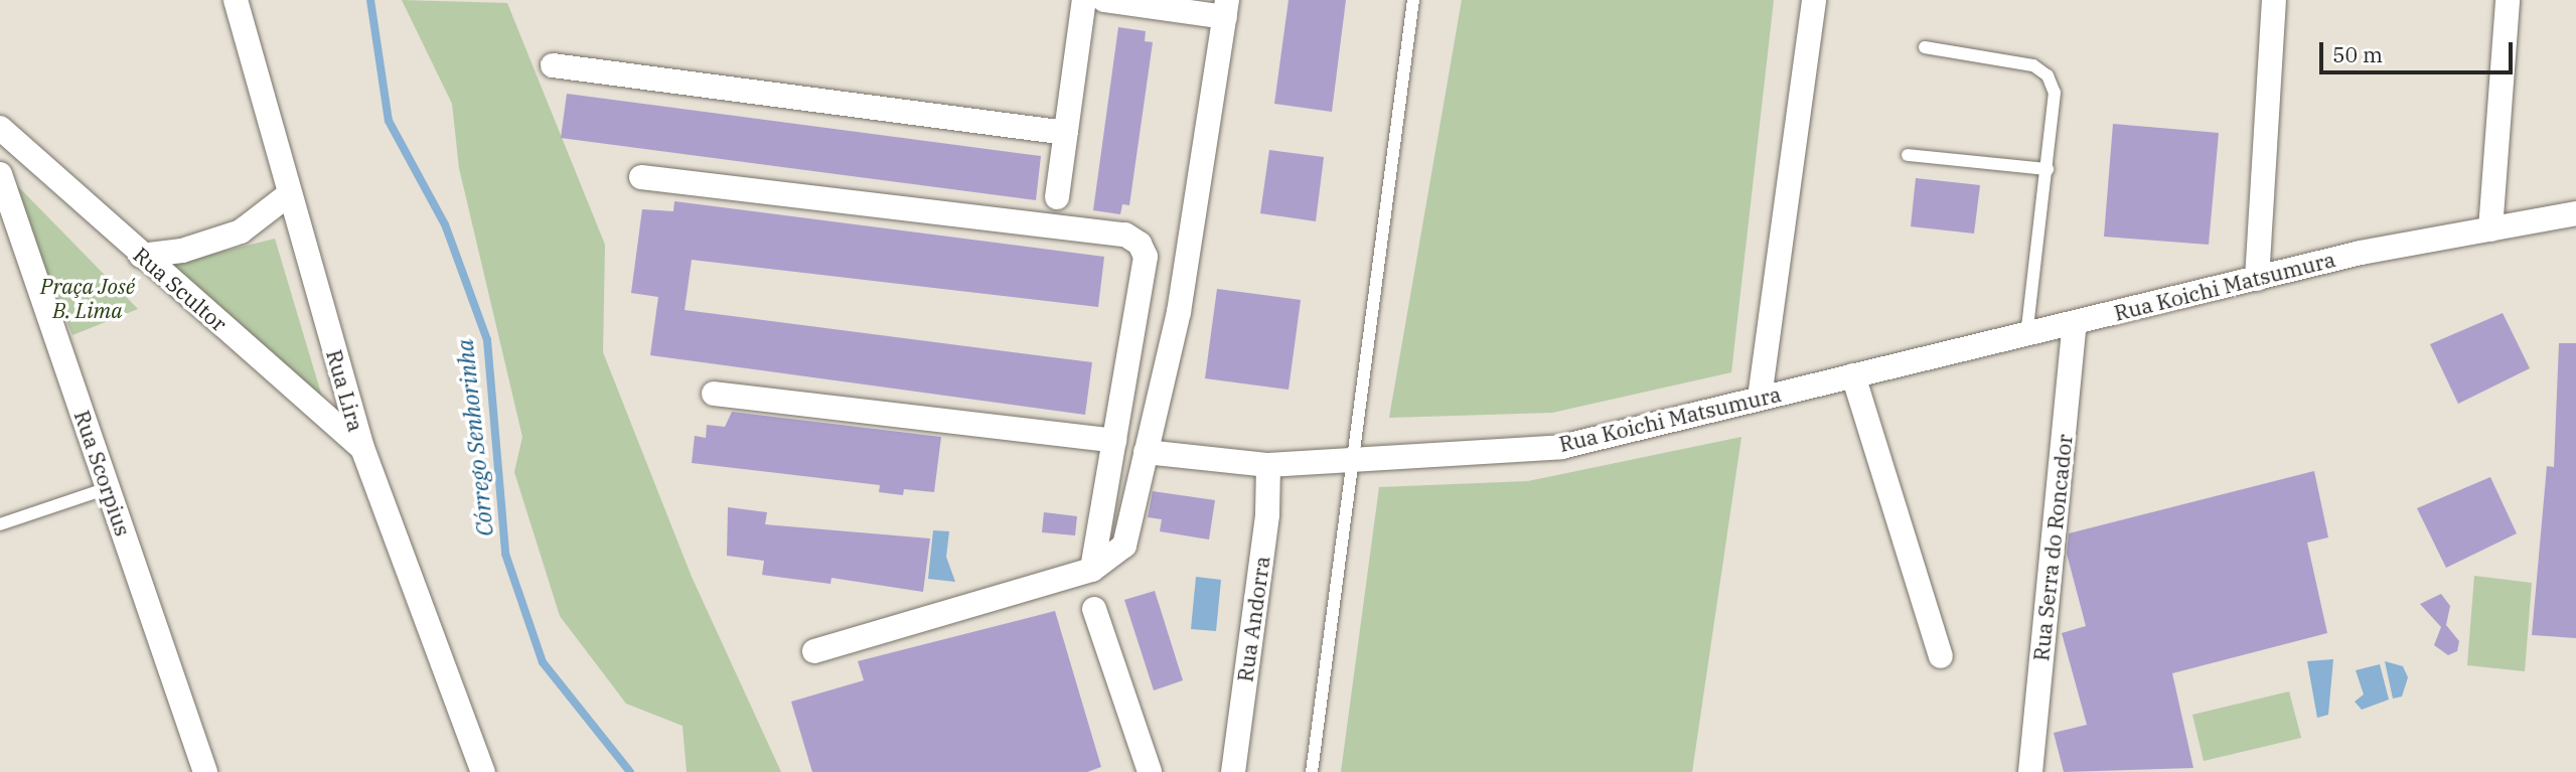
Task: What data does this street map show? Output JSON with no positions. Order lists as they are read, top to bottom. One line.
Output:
{"streets":{"street":["Rua Koichi Matsumura","Rua Scultor","Rua Lira","Rua Scorpius","Rua Serra do Roncador","Rua Andorra"]},"crossings":[["Rua Koichi Matsumura","Rua Serra do Roncador"],["Rua Koichi Matsumura","Rua Andorra"],["Rua Scultor","Rua Lira"]],"water":["Córrego Senhorinha"],"parks":["Praça José B. Lima"],"scale_bar":"50 m"}
